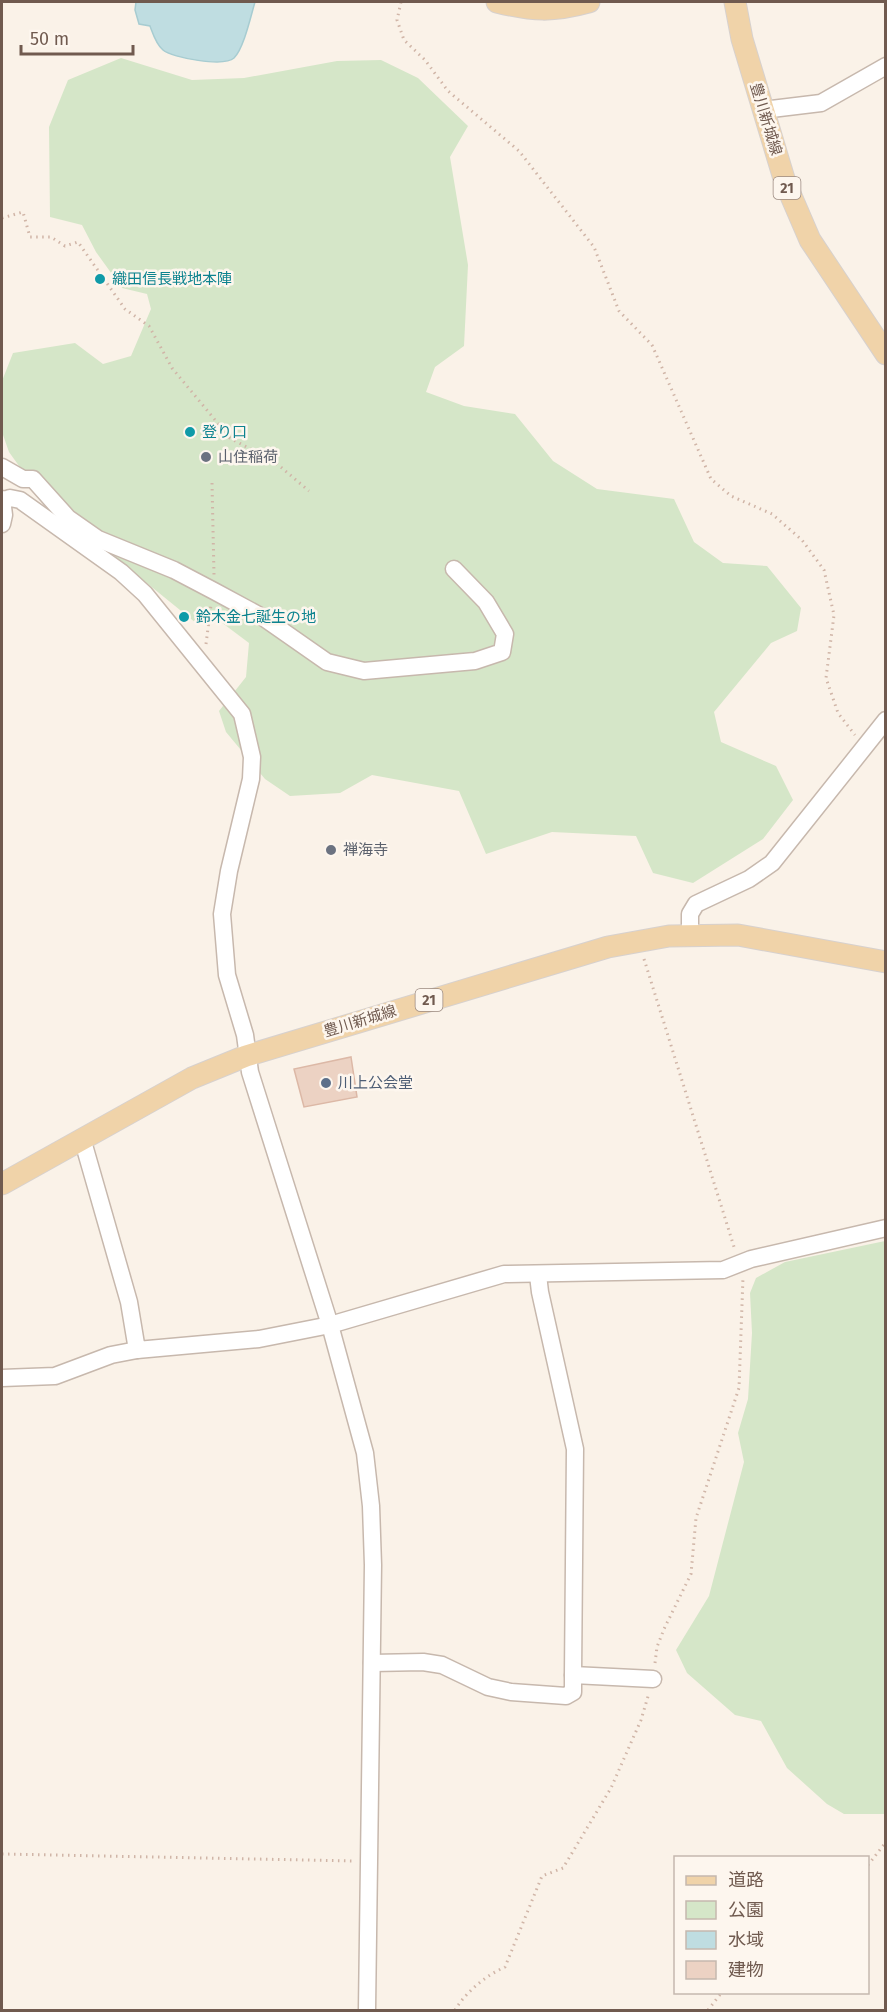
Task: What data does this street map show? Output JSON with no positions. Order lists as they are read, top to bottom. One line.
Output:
{"streets":{"main road":["豊川新城線","21"]},"places":["織田信長戦地本陣","登り口","山住稲荷","鈴木金七誕生の地","禅海寺","川上公会堂"],"legend":["道路","公園","水域","建物"],"scale_bar":"50 m"}
